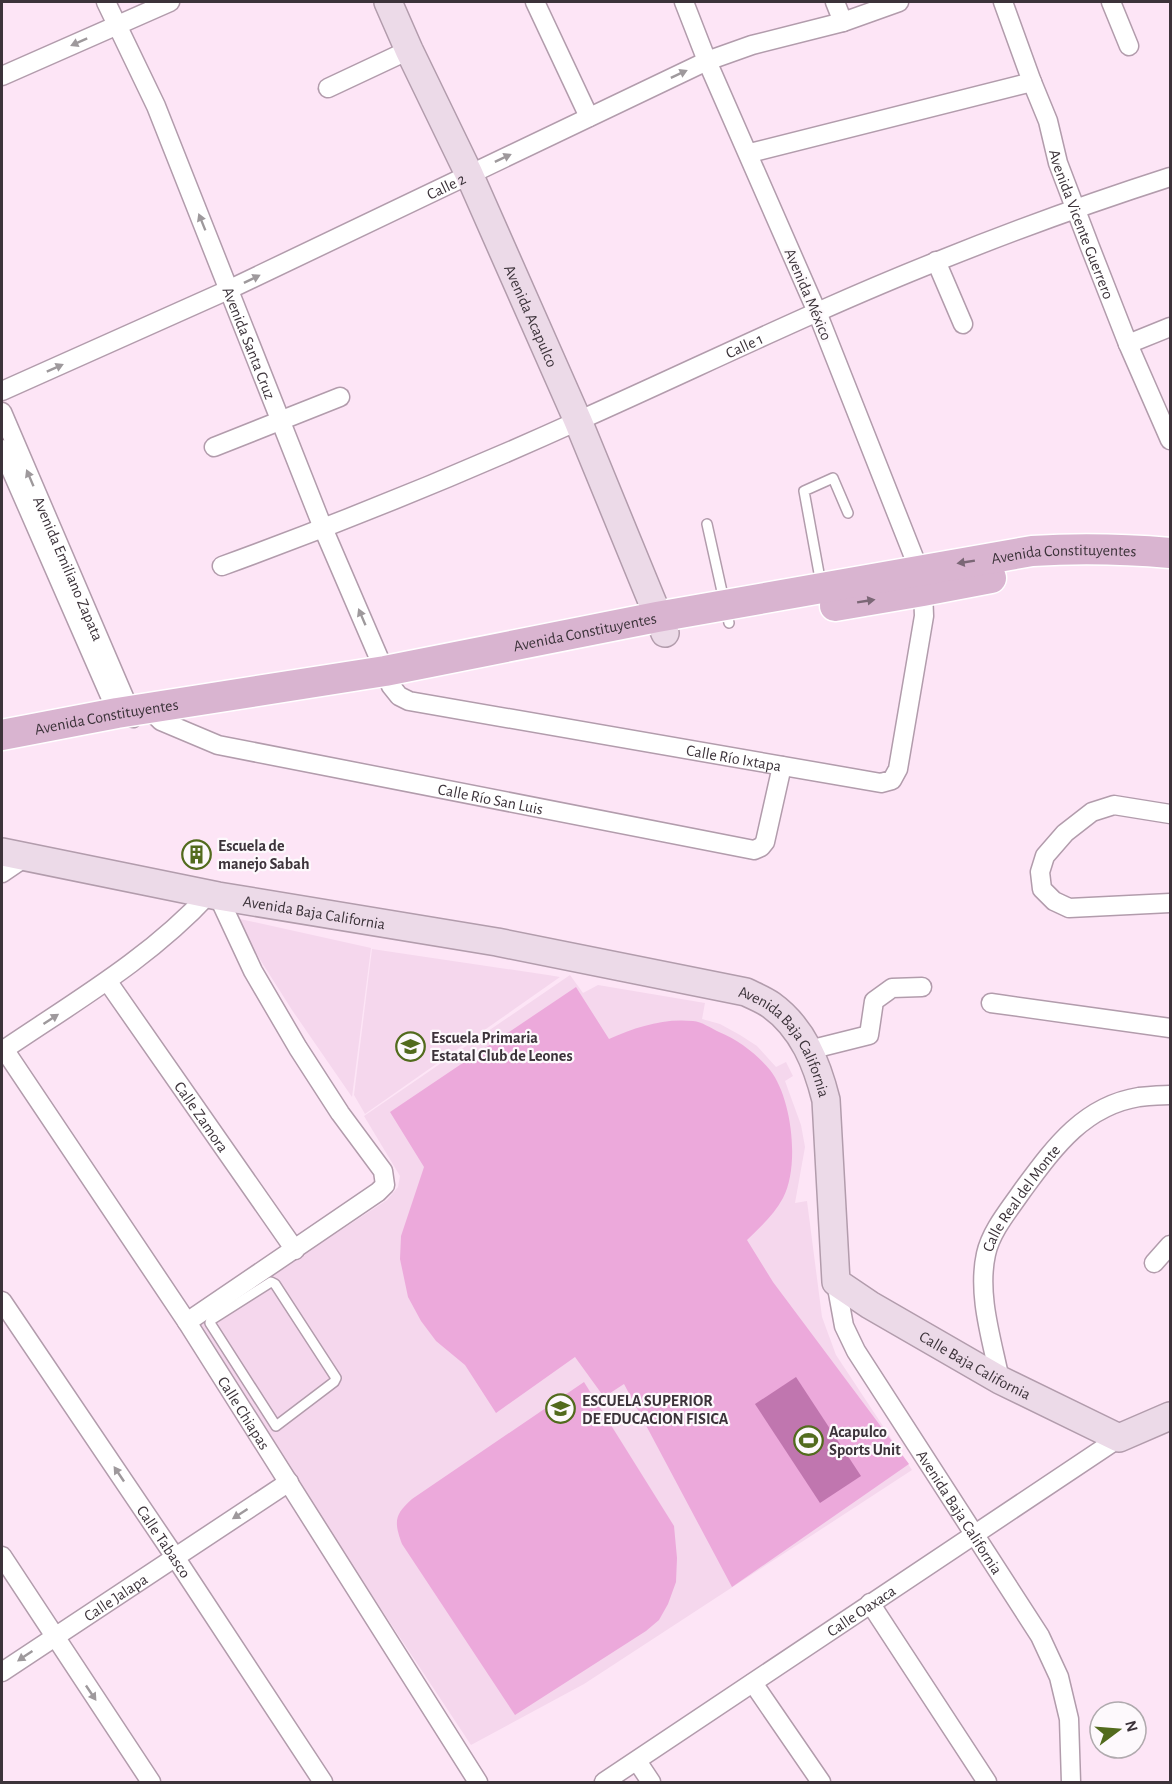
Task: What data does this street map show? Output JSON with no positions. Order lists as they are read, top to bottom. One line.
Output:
{"streets":{"main road":["Avenida Acapulco","Avenida Constituyentes","Avenida Baja California","Calle Baja California"],"street":["Calle 2","Avenida Vicente Guerrero","Avenida México","Avenida Santa Cruz","Calle 1","Avenida Emiliano Zapata","Calle Río Ixtapa","Calle Río San Luis","Calle Zamora","Calle Real del Monte","Calle Chiapas","Calle Tabasco","Calle Jalapa","Calle Oaxaca"]},"crossings":[["Calle 2","Avenida México"],["Calle 2","Avenida Acapulco"],["Calle 2","Avenida Santa Cruz"],["Avenida Vicente Guerrero","Calle 1"],["Avenida México","Calle 1"],["Avenida México","Avenida Constituyentes"],["Avenida México","Calle Río Ixtapa"],["Avenida Acapulco","Calle 1"],["Avenida Acapulco","Avenida Constituyentes"],["Avenida Santa Cruz","Calle 1"],["Avenida Santa Cruz","Avenida Constituyentes"],["Avenida Santa Cruz","Calle Río Ixtapa"],["Avenida Constituyentes","Avenida Emiliano Zapata"],["Avenida Constituyentes","Calle Río Ixtapa"],["Avenida Constituyentes","Calle Río San Luis"],["Avenida Emiliano Zapata","Calle Río San Luis"],["Calle Río Ixtapa","Calle Río San Luis"],["Avenida Baja California","Calle Baja California"],["Avenida Baja California","Calle Oaxaca"],["Calle Real del Monte","Calle Baja California"],["Calle Baja California","Calle Oaxaca"],["Calle Chiapas","Calle Jalapa"],["Calle Tabasco","Calle Jalapa"]],"one_way":["Calle 2","Avenida Santa Cruz","Calle Jalapa"],"places":{"building":["Escuela de manejo Sabah"],"school or university":["Escuela Primaria Estatal Club de Leones","ESCUELA SUPERIOR DE EDUCACION FISICA"],"sports":["Acapulco Sports Unit"]},"north":"right"}
